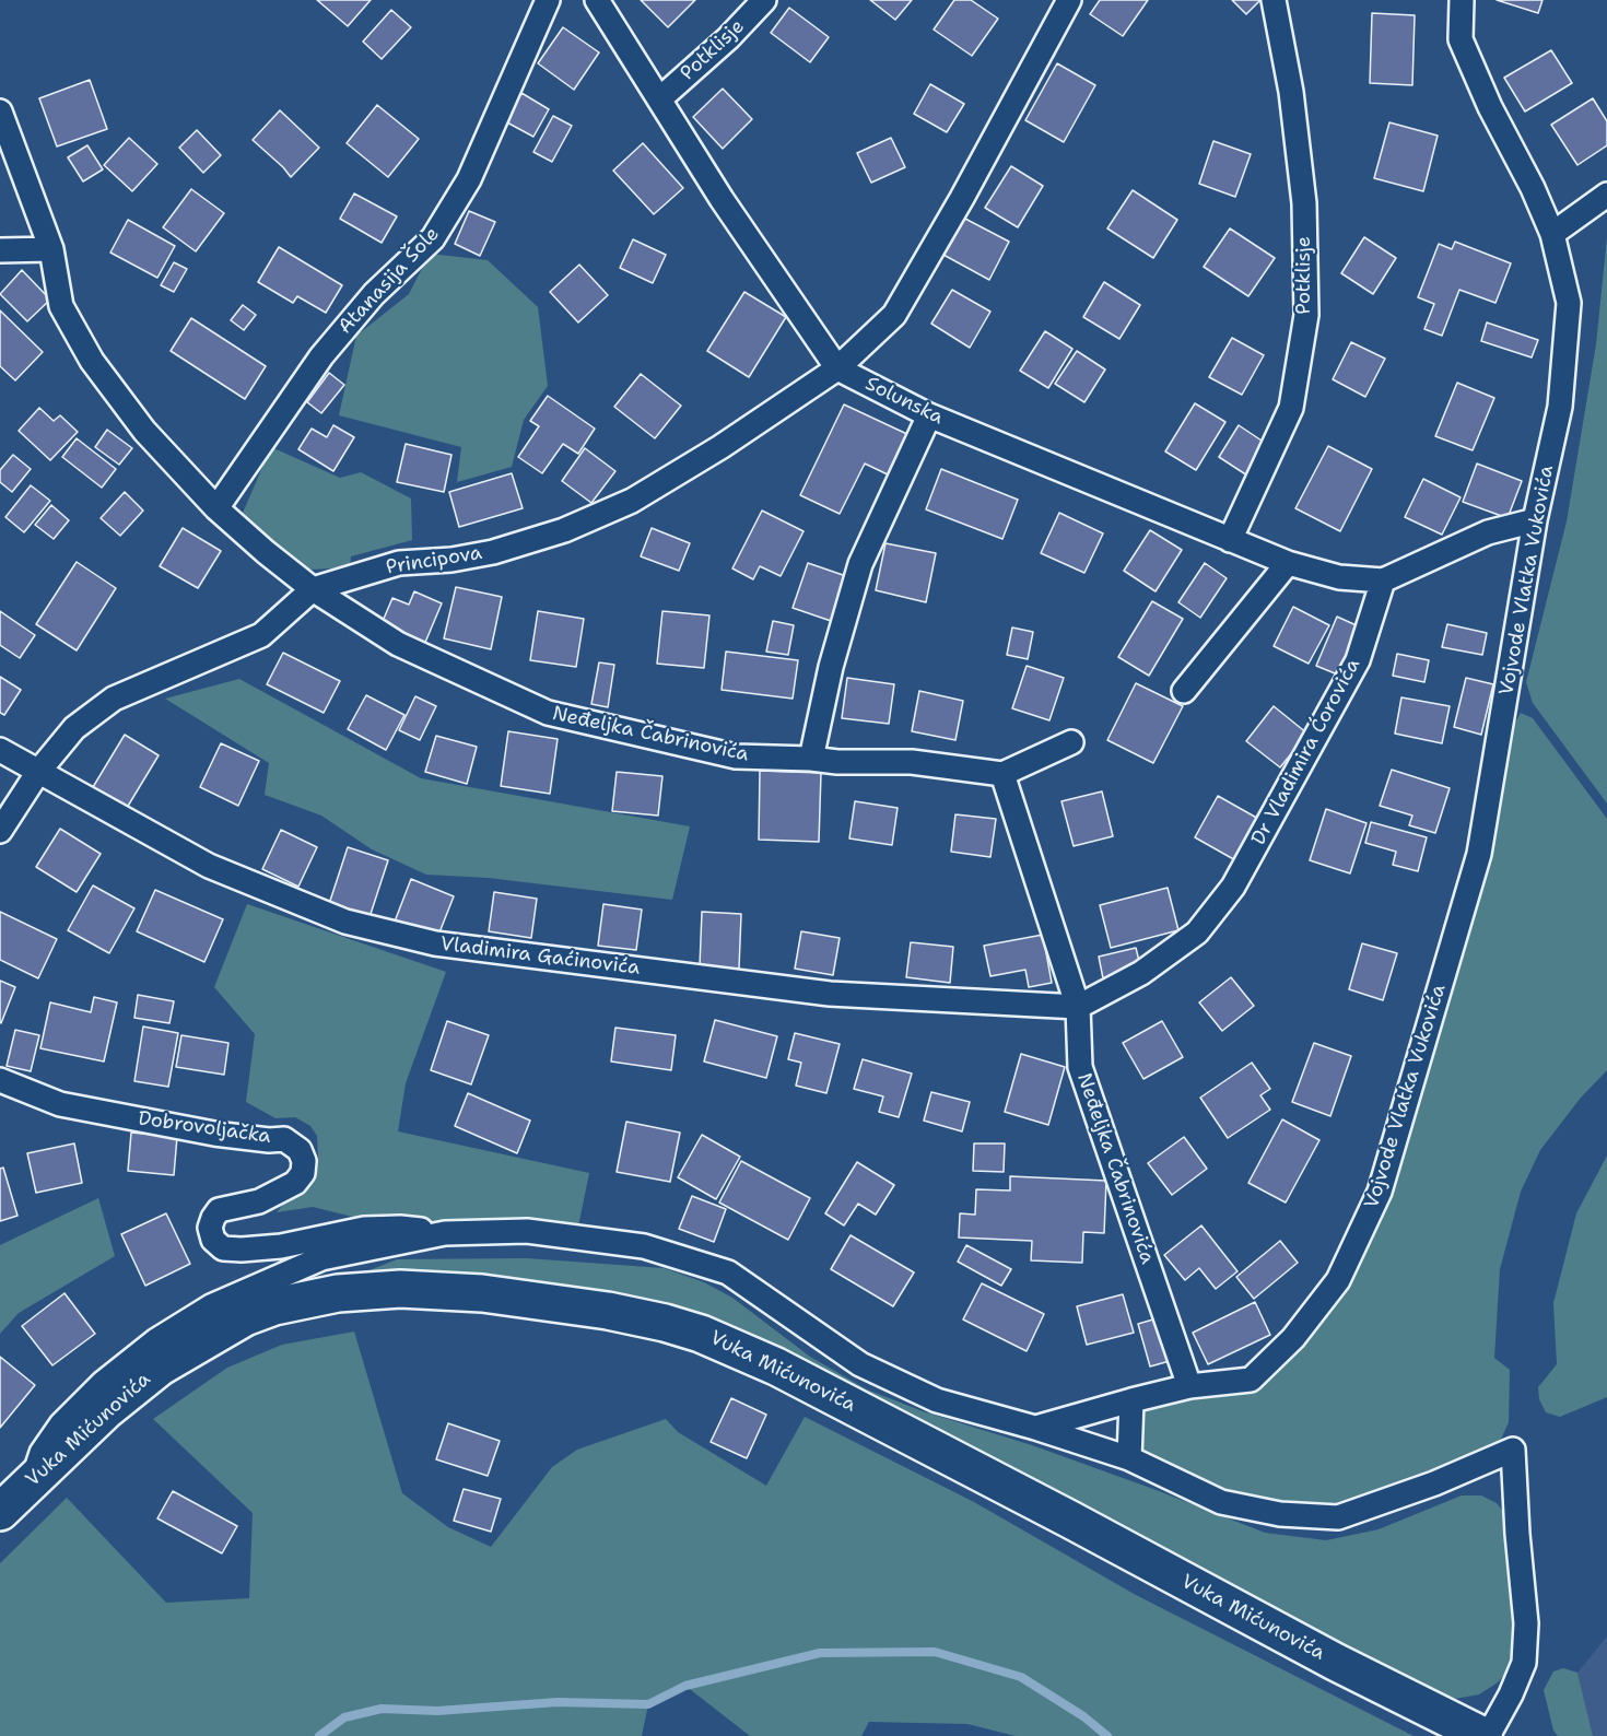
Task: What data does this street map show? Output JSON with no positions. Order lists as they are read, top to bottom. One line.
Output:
{"streets":{"main road":["Vuka Mićunovića"],"street":["Potklisje","Atanasija Šole","Solunska","Principova","Vojvode Vlatka Vukovića","Neđeljka Čabrinovića","Dr Vladimira Ćorovića","Vladimira Gaćinovića","Dobrovoljačka"]},"crossings":[["Potklisje","Solunska"],["Atanasija Šole","Neđeljka Čabrinovića"],["Solunska","Principova"],["Solunska","Dr Vladimira Ćorovića"],["Principova","Neđeljka Čabrinovića"],["Principova","Vladimira Gaćinovića"],["Vojvode Vlatka Vukovića","Neđeljka Čabrinovića"],["Neđeljka Čabrinovića","Dr Vladimira Ćorovića"],["Neđeljka Čabrinovića","Vladimira Gaćinovića"],["Dr Vladimira Ćorovića","Vladimira Gaćinovića"]]}
